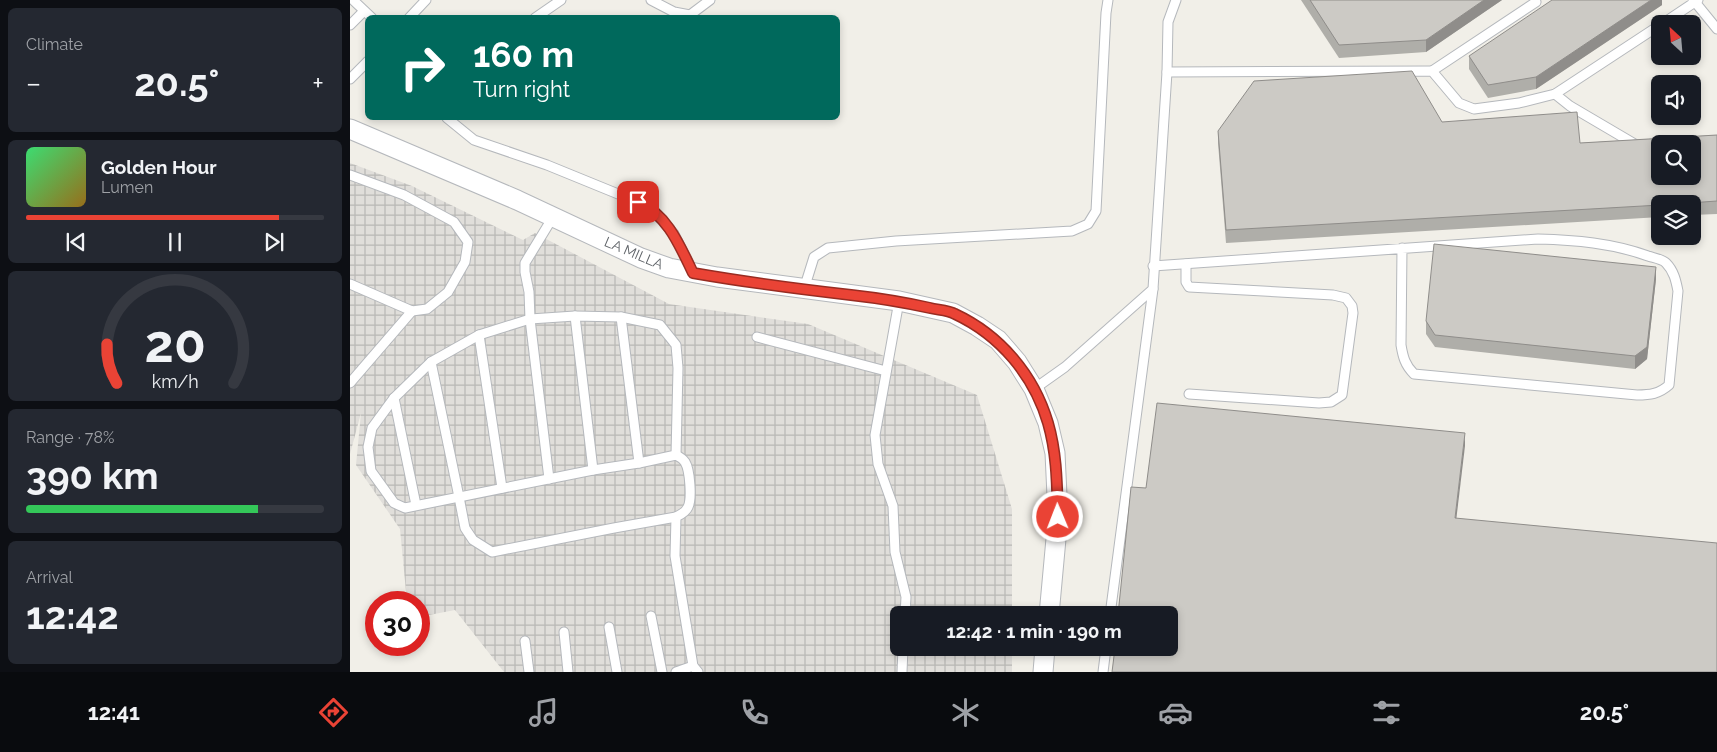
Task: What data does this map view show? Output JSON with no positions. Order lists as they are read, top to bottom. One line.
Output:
{"streets":{"street":["LA MILLA"]},"north":"top left","page":{"tile":["Climate",["Range · 78%","390 km"],["Arrival","12:42"]],"turn":["160 m","Turn right"],"heat":["−","20.5°","+"],"song":["Golden Hour","Lumen"],"limit":"30","trip":"12:42 · 1 min · 190 m","tabs":["12:41","20.5°"],"gauge":["20","km/h"]}}
